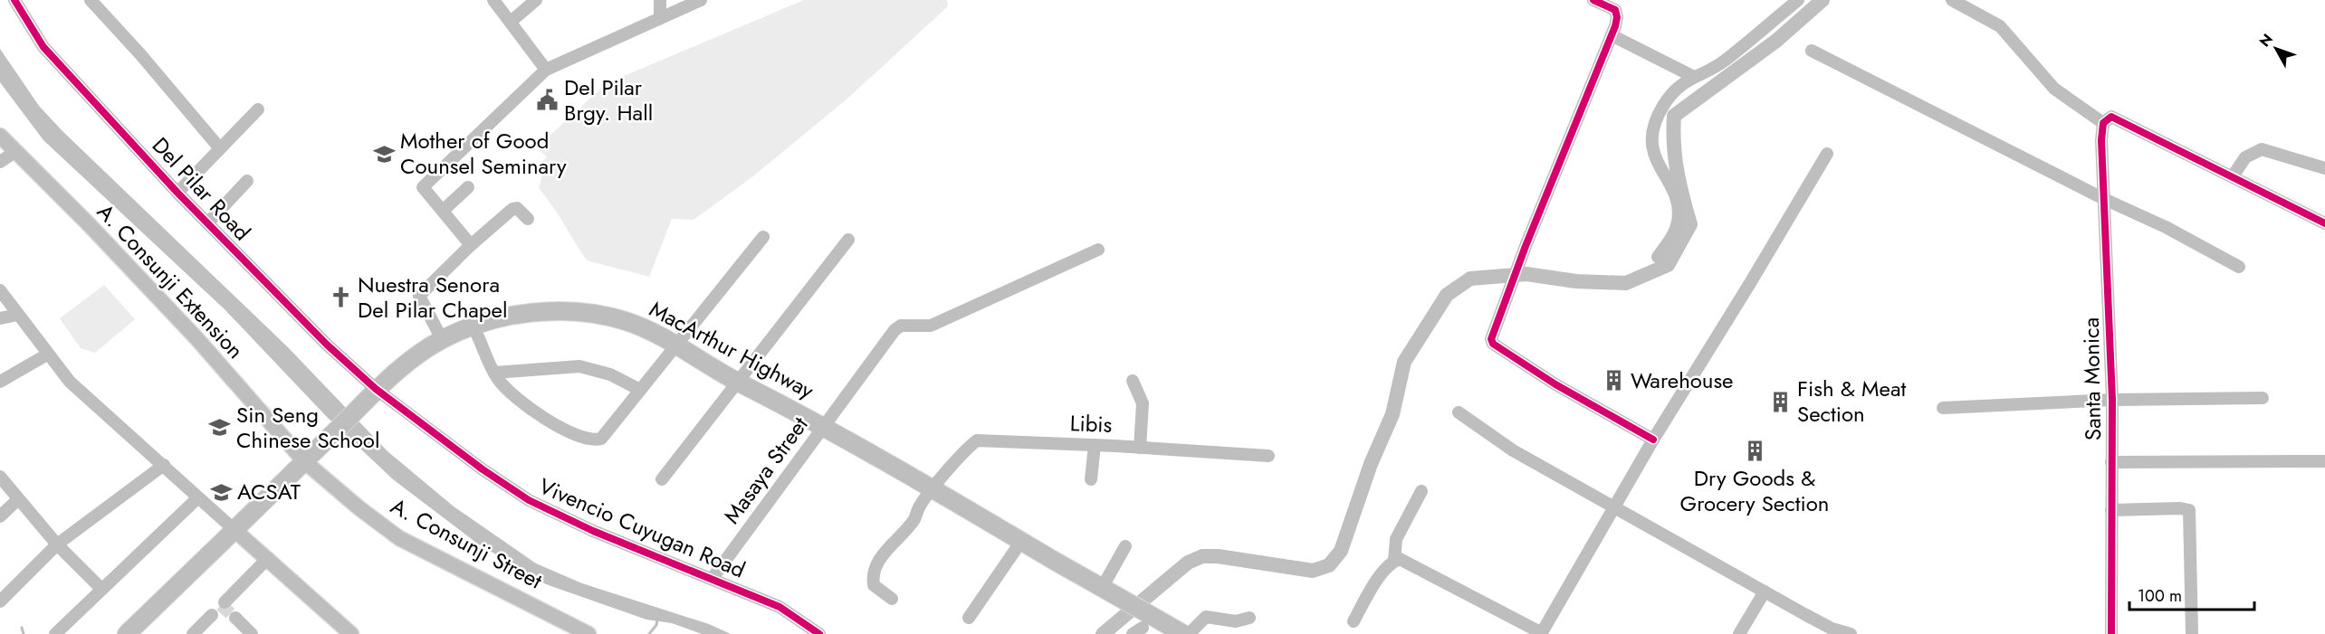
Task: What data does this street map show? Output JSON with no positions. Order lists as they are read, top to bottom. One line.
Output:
{"streets":{"highway":["MacArthur Highway"],"main road":["A. Consunji Extension","A. Consunji Street"],"street":["Del Pilar Road","Santa Monica","Libis","Masaya Street","Vivencio Cuyugan Road"]},"crossings":[["Del Pilar Road","MacArthur Highway"],["Del Pilar Road","Vivencio Cuyugan Road"],["A. Consunji Extension","MacArthur Highway"],["A. Consunji Extension","A. Consunji Street"],["MacArthur Highway","Libis"],["MacArthur Highway","Masaya Street"],["MacArthur Highway","Vivencio Cuyugan Road"],["MacArthur Highway","A. Consunji Street"],["Masaya Street","Vivencio Cuyugan Road"]],"places":{"public building":["Del Pilar Brgy. Hall"],"school or university":["Mother of Good Counsel Seminary","Sin Seng Chinese School","ACSAT"],"church":["Nuestra Senora Del Pilar Chapel"],"building":["Warehouse","Fish & Meat Section","Dry Goods & Grocery Section"]},"scale_bar":"100 m","north":"top left"}
